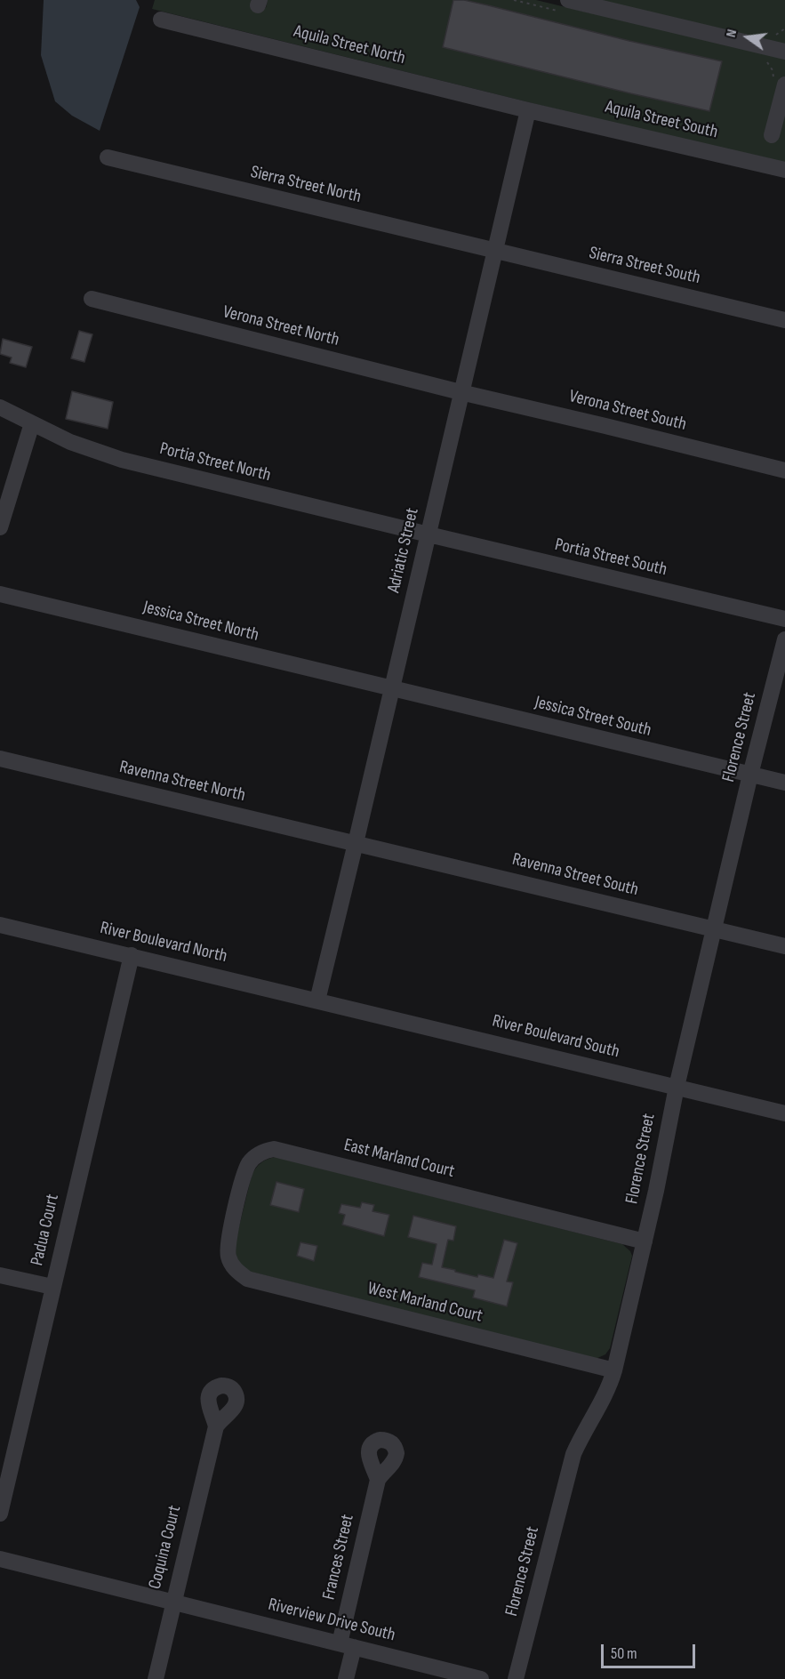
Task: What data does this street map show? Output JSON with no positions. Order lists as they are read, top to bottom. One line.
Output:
{"streets":{"street":["Aquila Street North","Aquila Street South","Sierra Street North","Sierra Street South","Verona Street North","Verona Street South","Portia Street North","Adriatic Street","Portia Street South","Jessica Street North","Jessica Street South","Florence Street","Ravenna Street North","Ravenna Street South","River Boulevard North","River Boulevard South","East Marland Court","Padua Court","West Marland Court","Coquina Court","Frances Street","Riverview Drive South"]},"crossings":[["Aquila Street North","Aquila Street South"],["Aquila Street North","Adriatic Street"],["Aquila Street South","Adriatic Street"],["Sierra Street North","Sierra Street South"],["Sierra Street North","Adriatic Street"],["Sierra Street South","Adriatic Street"],["Verona Street North","Verona Street South"],["Verona Street North","Adriatic Street"],["Verona Street South","Adriatic Street"],["Portia Street North","Adriatic Street"],["Portia Street North","Portia Street South"],["Adriatic Street","Portia Street South"],["Adriatic Street","Jessica Street North"],["Adriatic Street","Jessica Street South"],["Adriatic Street","Ravenna Street North"],["Adriatic Street","Ravenna Street South"],["Adriatic Street","River Boulevard North"],["Adriatic Street","River Boulevard South"],["Jessica Street North","Jessica Street South"],["Jessica Street South","Florence Street"],["Florence Street","Ravenna Street South"],["Florence Street","River Boulevard South"],["Florence Street","East Marland Court"],["Florence Street","West Marland Court"],["Ravenna Street North","Ravenna Street South"],["River Boulevard North","River Boulevard South"],["River Boulevard North","Padua Court"],["East Marland Court","West Marland Court"],["Coquina Court","Riverview Drive South"],["Frances Street","Riverview Drive South"]],"scale_bar":"50 m","north":"left"}
